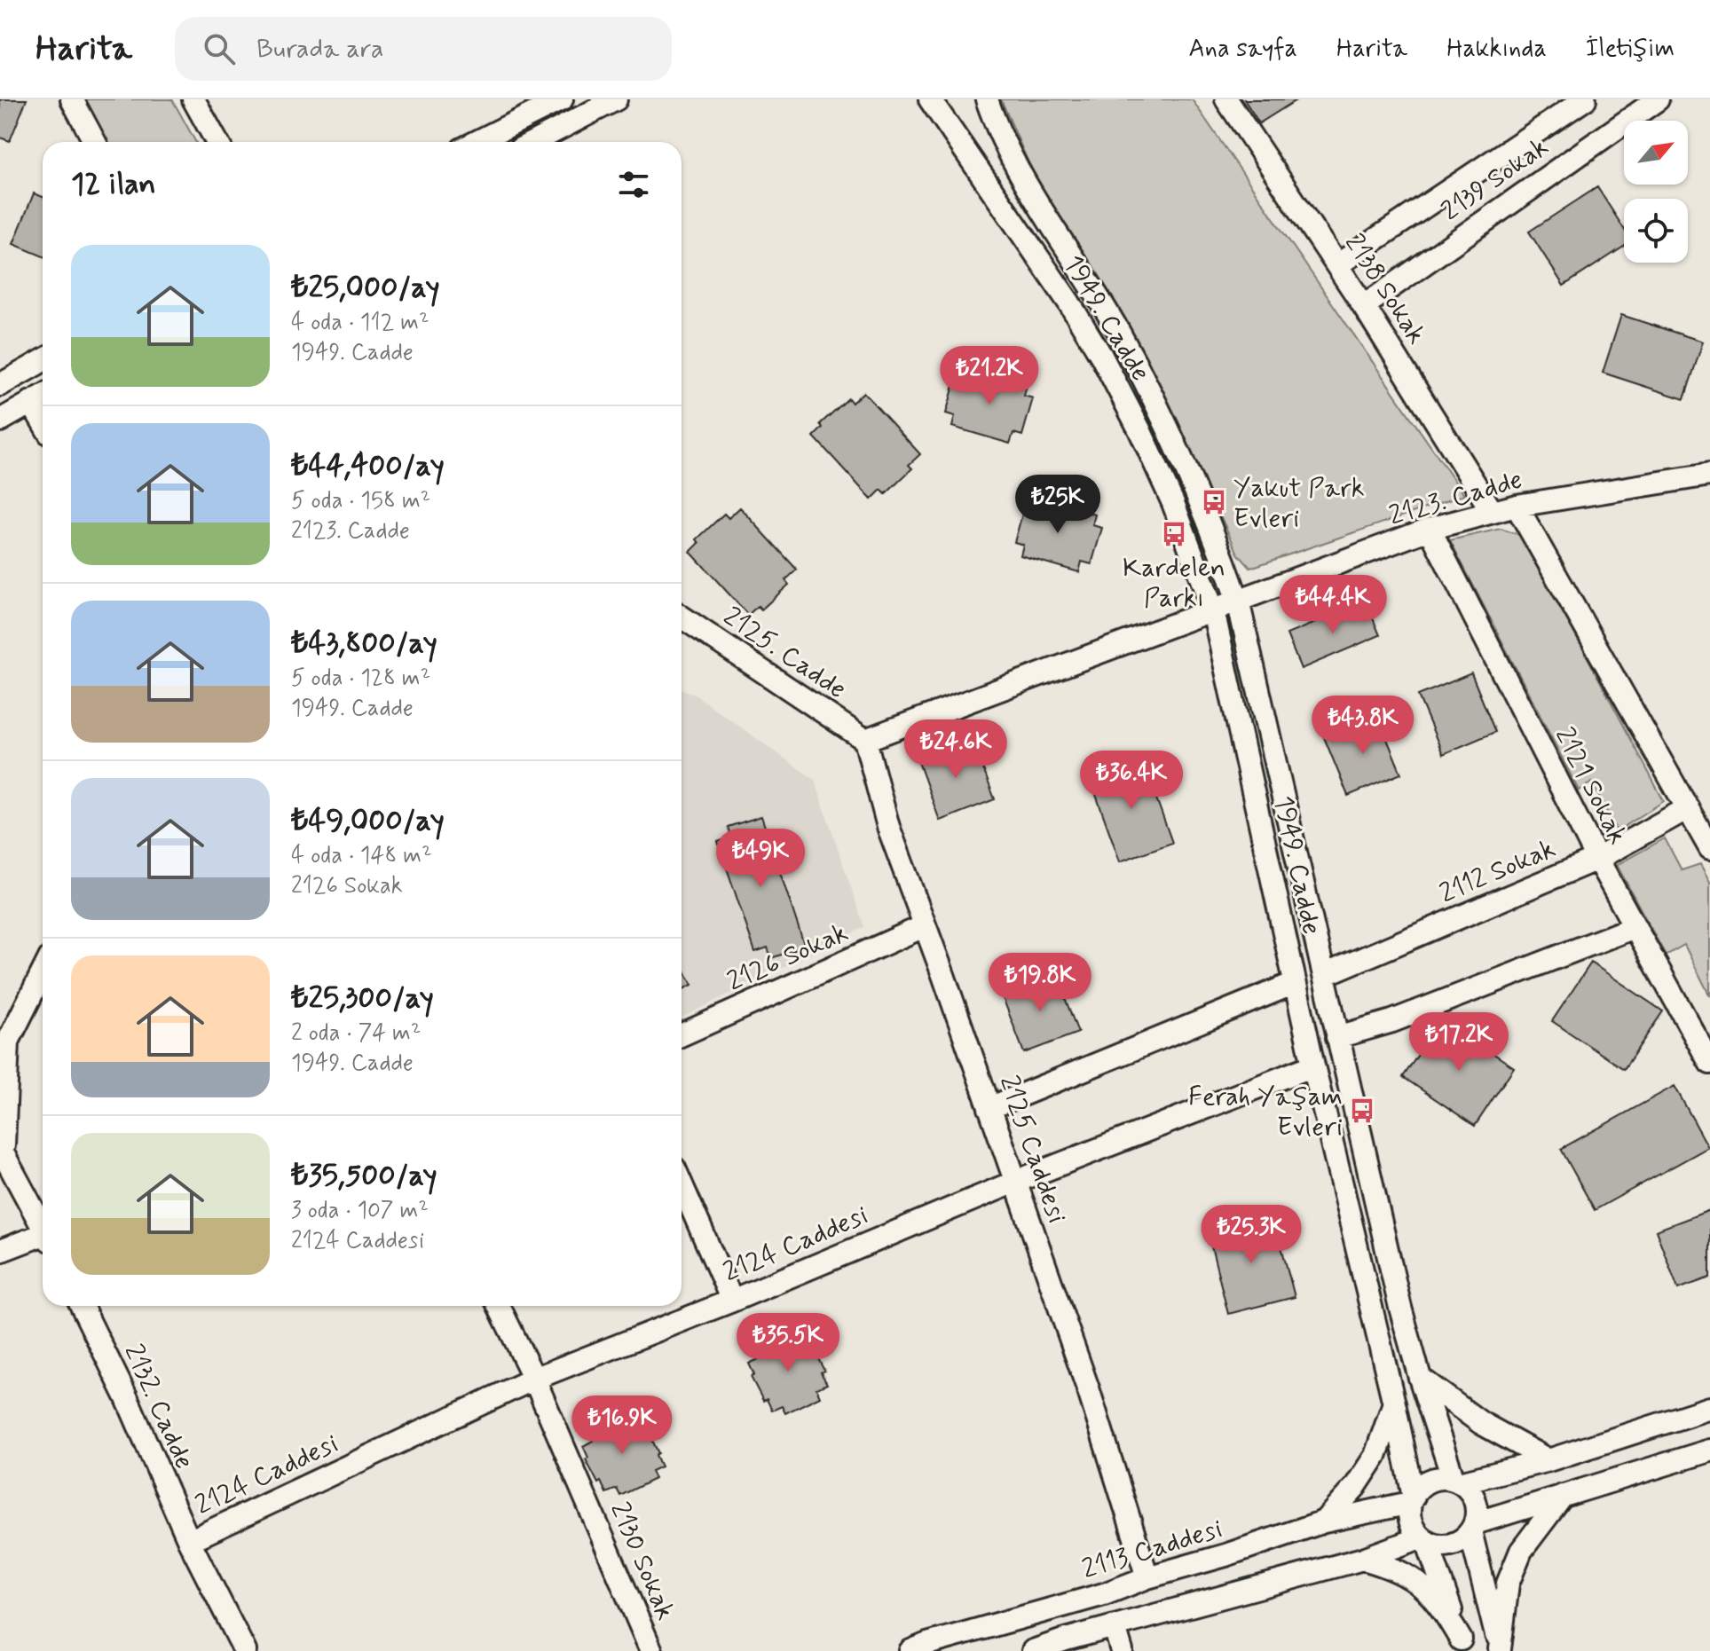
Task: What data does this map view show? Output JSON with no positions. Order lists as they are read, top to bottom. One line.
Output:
{"streets":{"street":["2139 Sokak","2138 Sokak","1949. Cadde","2123. Cadde","2125. Cadde","2121 Sokak","2112 Sokak","2126 Sokak","2125 Caddesi","2124 Caddesi","2132. Cadde","2113 Caddesi","2130 Sokak"]},"crossings":[["2139 Sokak","2138 Sokak"],["2138 Sokak","2123. Cadde"],["1949. Cadde","2123. Cadde"],["1949. Cadde","2112 Sokak"],["1949. Cadde","2124 Caddesi"],["1949. Cadde","2113 Caddesi"],["2123. Cadde","2125. Cadde"],["2123. Cadde","2121 Sokak"],["2123. Cadde","2125 Caddesi"],["2125. Cadde","2125 Caddesi"],["2121 Sokak","2112 Sokak"],["2126 Sokak","2125 Caddesi"],["2125 Caddesi","2124 Caddesi"],["2125 Caddesi","2113 Caddesi"],["2124 Caddesi","2132. Cadde"],["2124 Caddesi","2130 Sokak"]],"places":{"bus stop":["Yakut Park Evleri","Kardelen Parkı","Ferah Yaşam Evleri"]},"north":"top right","page":{"header":"Harita","search":"Burada ara","nav":["Ana sayfa","Harita","Hakkında","İletişim"],"heading":"12 ilan","list":[{"name":"₺25,000/ay","note":"4 oda · 112 m² · 1949. Cadde"},{"name":"₺44,400/ay","note":"5 oda · 158 m² · 2123. Cadde"},{"name":"₺43,800/ay","note":"5 oda · 128 m² · 1949. Cadde"},{"name":"₺49,000/ay","note":"4 oda · 148 m² · 2126 Sokak"},{"name":"₺25,300/ay","note":"2 oda · 74 m² · 1949. Cadde"},{"name":"₺35,500/ay","note":"3 oda · 107 m² · 2124 Caddesi"}],"price":["₺21.2K","₺25K","₺44.4K","₺43.8K","₺24.6K","₺36.4K","₺49K","₺19.8K","₺17.2K","₺25.3K","₺35.5K","₺16.9K"]}}
